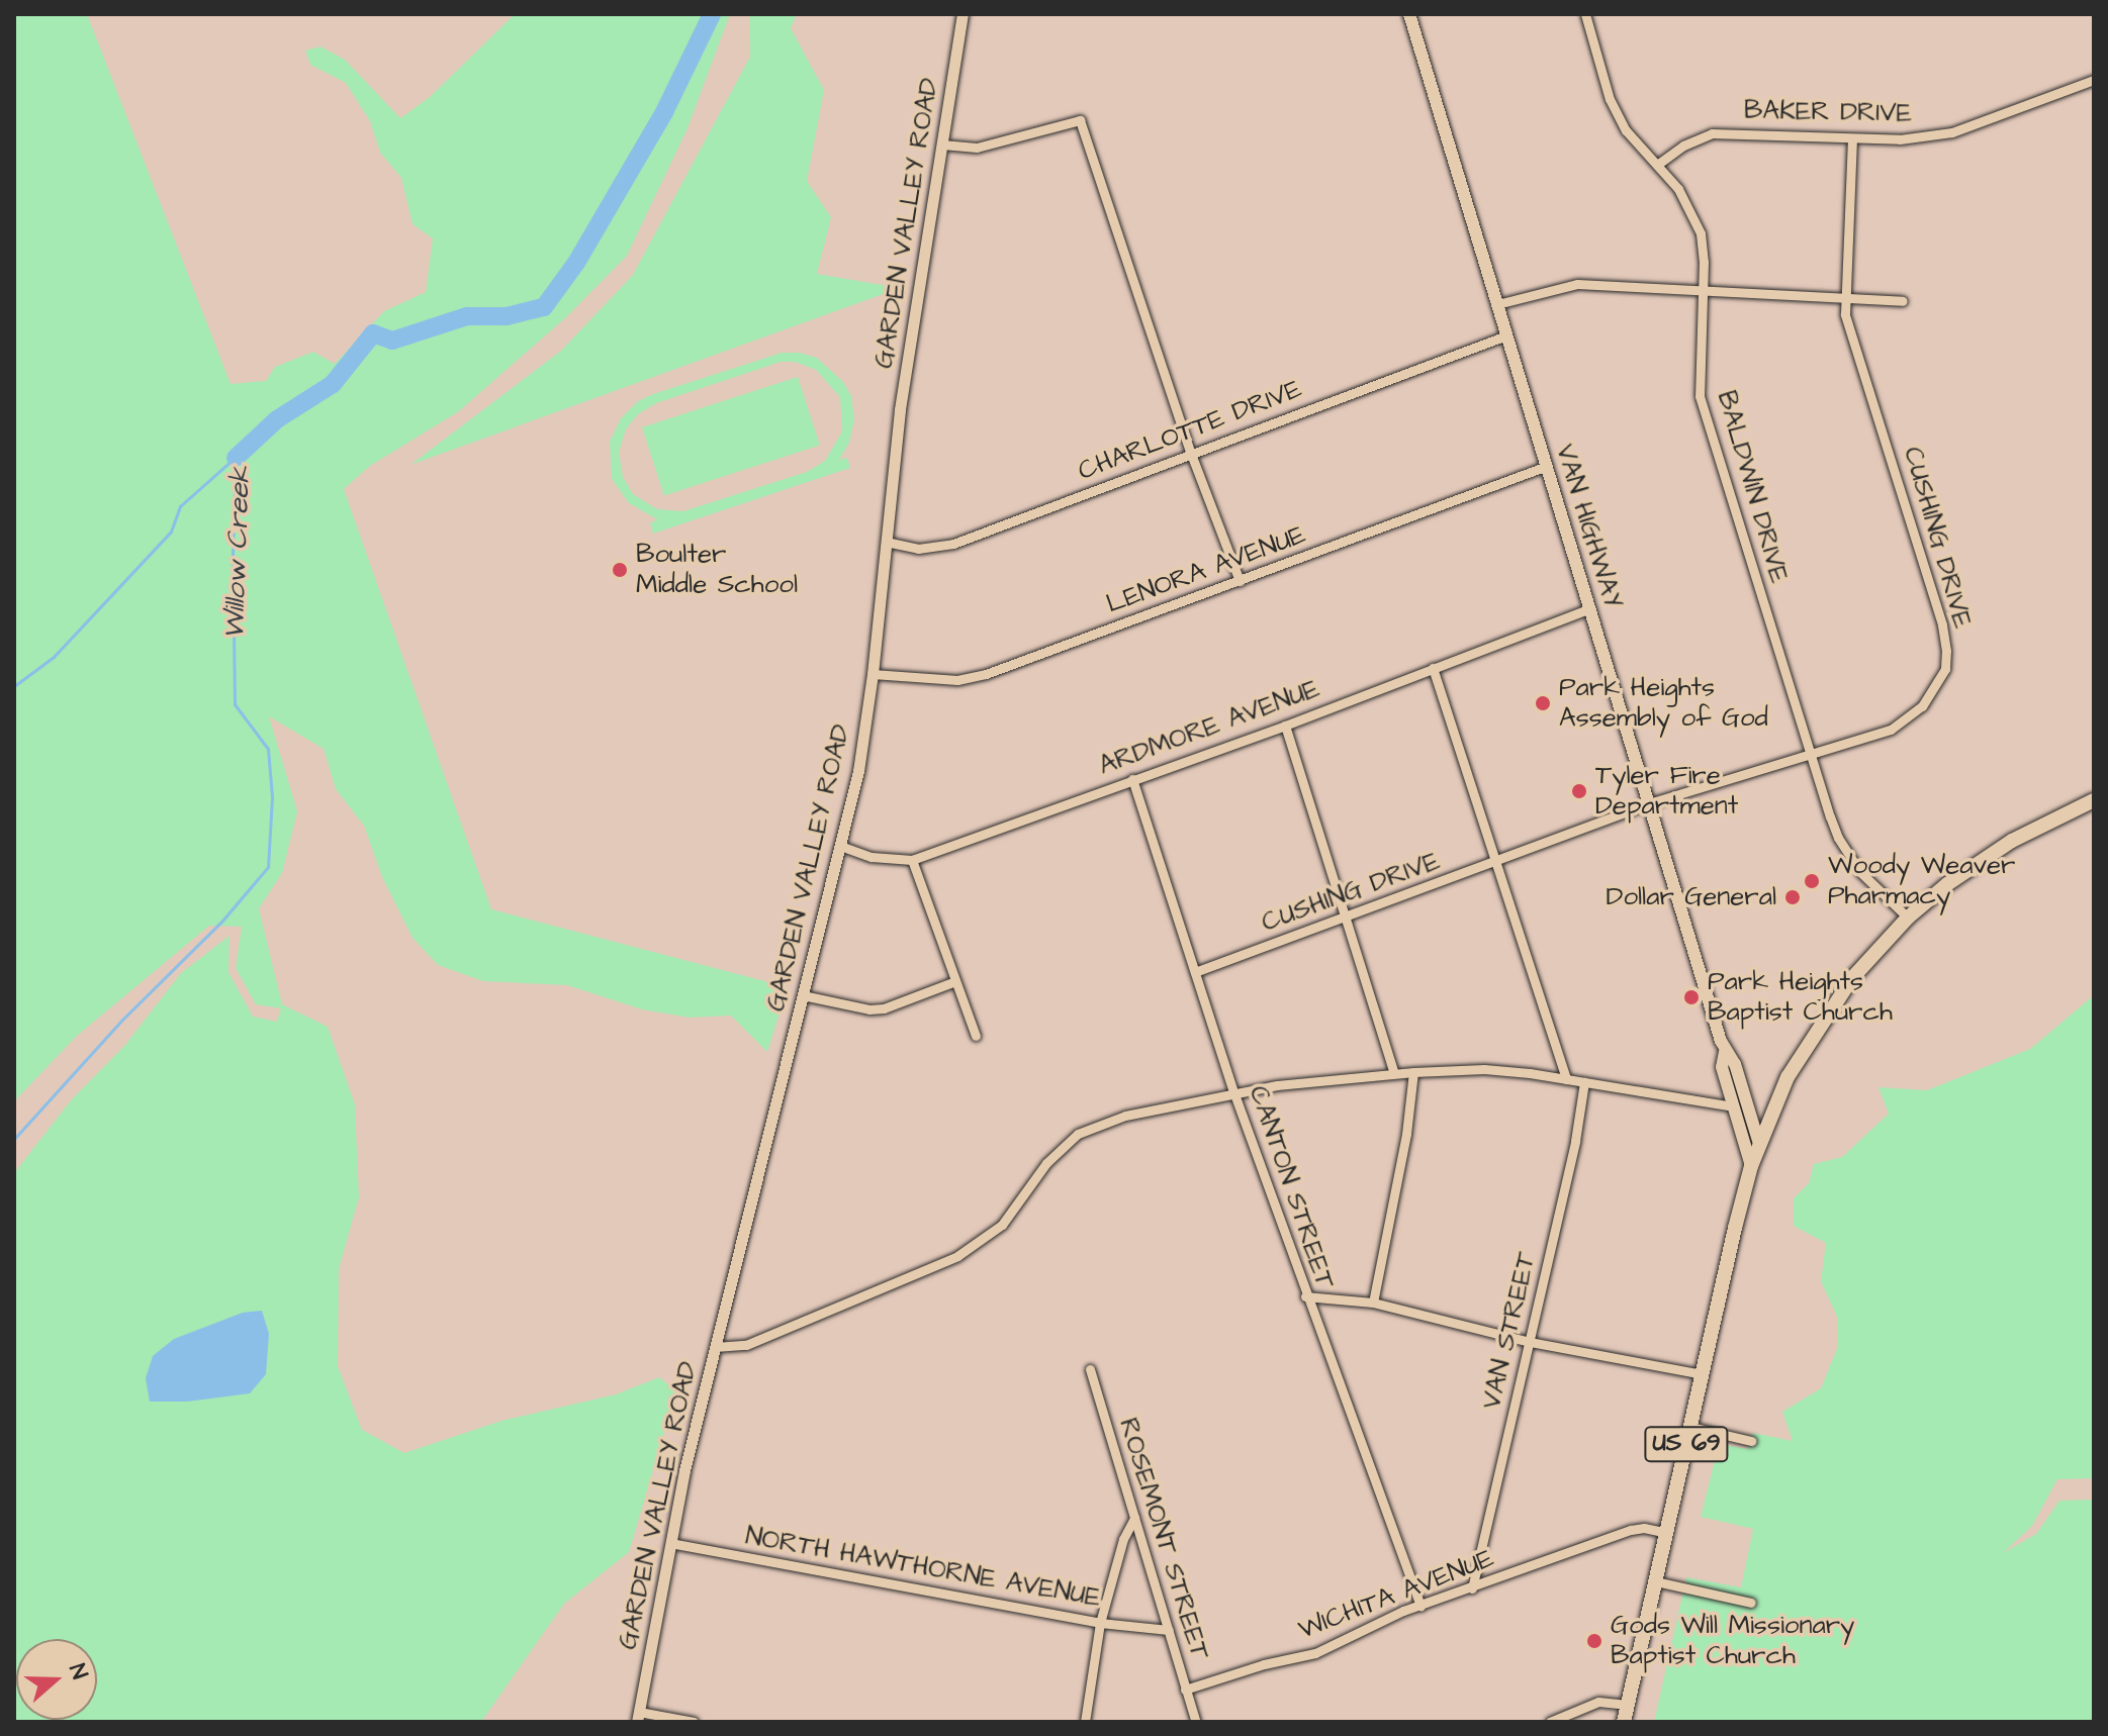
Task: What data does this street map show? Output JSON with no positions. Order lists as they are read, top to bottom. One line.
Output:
{"streets":{"main road":["VAN HIGHWAY","US 69"],"street":["BAKER DRIVE","GARDEN VALLEY ROAD","CHARLOTTE DRIVE","BALDWIN DRIVE","CUSHING DRIVE","LENORA AVENUE","ARDMORE AVENUE","CANTON STREET","VAN STREET","ROSEMONT STREET","NORTH HAWTHORNE AVENUE","WICHITA AVENUE"]},"crossings":[["BAKER DRIVE","BALDWIN DRIVE"],["BAKER DRIVE","CUSHING DRIVE"],["GARDEN VALLEY ROAD","CHARLOTTE DRIVE"],["GARDEN VALLEY ROAD","LENORA AVENUE"],["GARDEN VALLEY ROAD","ARDMORE AVENUE"],["GARDEN VALLEY ROAD","NORTH HAWTHORNE AVENUE"],["CHARLOTTE DRIVE","VAN HIGHWAY"],["BALDWIN DRIVE","CUSHING DRIVE"],["BALDWIN DRIVE","US 69"],["VAN HIGHWAY","CUSHING DRIVE"],["VAN HIGHWAY","LENORA AVENUE"],["VAN HIGHWAY","ARDMORE AVENUE"],["VAN HIGHWAY","US 69"],["CUSHING DRIVE","CANTON STREET"],["ARDMORE AVENUE","CANTON STREET"],["CANTON STREET","WICHITA AVENUE"],["VAN STREET","WICHITA AVENUE"],["US 69","WICHITA AVENUE"],["ROSEMONT STREET","NORTH HAWTHORNE AVENUE"],["ROSEMONT STREET","WICHITA AVENUE"]],"water":["Willow Creek"],"places":["Boulter Middle School","Park Heights Assembly of God","Tyler Fire Department","Woody Weaver Pharmacy","Dollar General","Park Heights Baptist Church","Gods Will Missionary Baptist Church"],"north":"right"}
